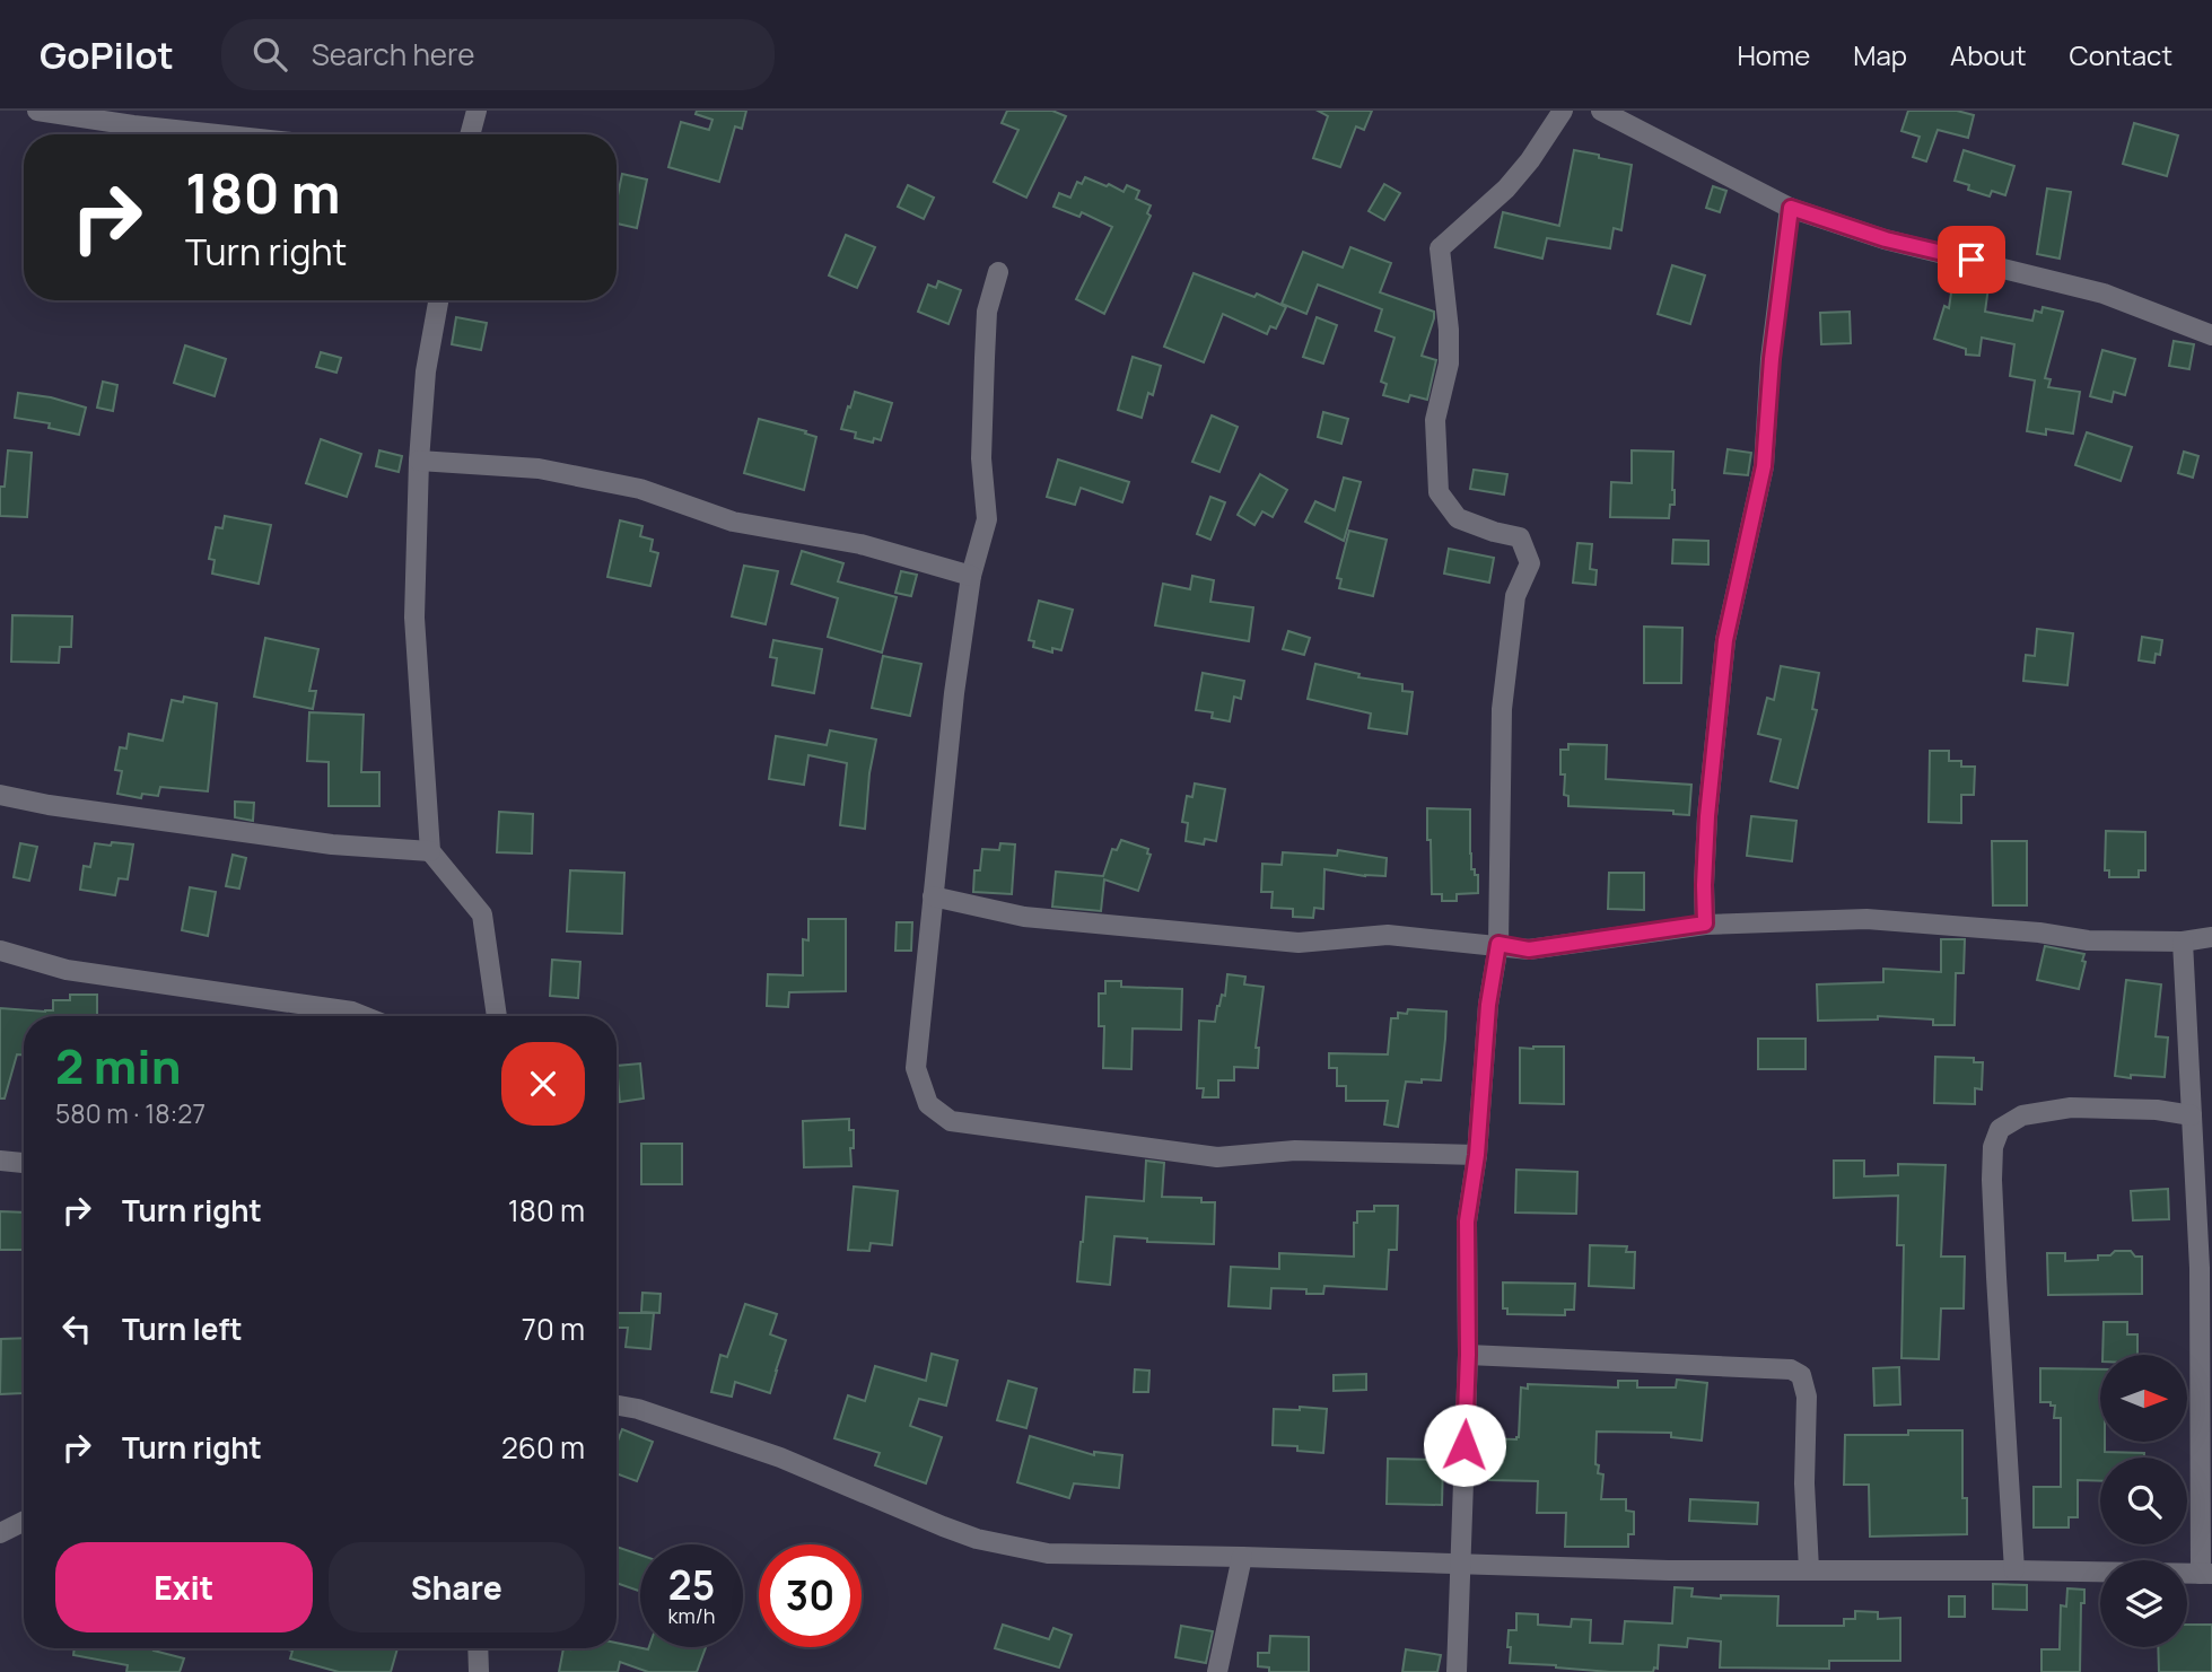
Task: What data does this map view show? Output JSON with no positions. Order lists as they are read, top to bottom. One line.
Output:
{"north":"right","page":{"header":"GoPilot","search":"Search here","nav":["Home","Map","About","Contact"],"turn":["180 m","Turn right"],"heading":["2 min","580 m · 18:27"],"list":[{"name":"Turn right","value":"180 m"},{"name":"Turn left","value":"70 m"},{"name":"Turn right","value":"260 m"}],"buttons":["Exit","Share"],"speed":"25 km/h","limit":"30"}}
